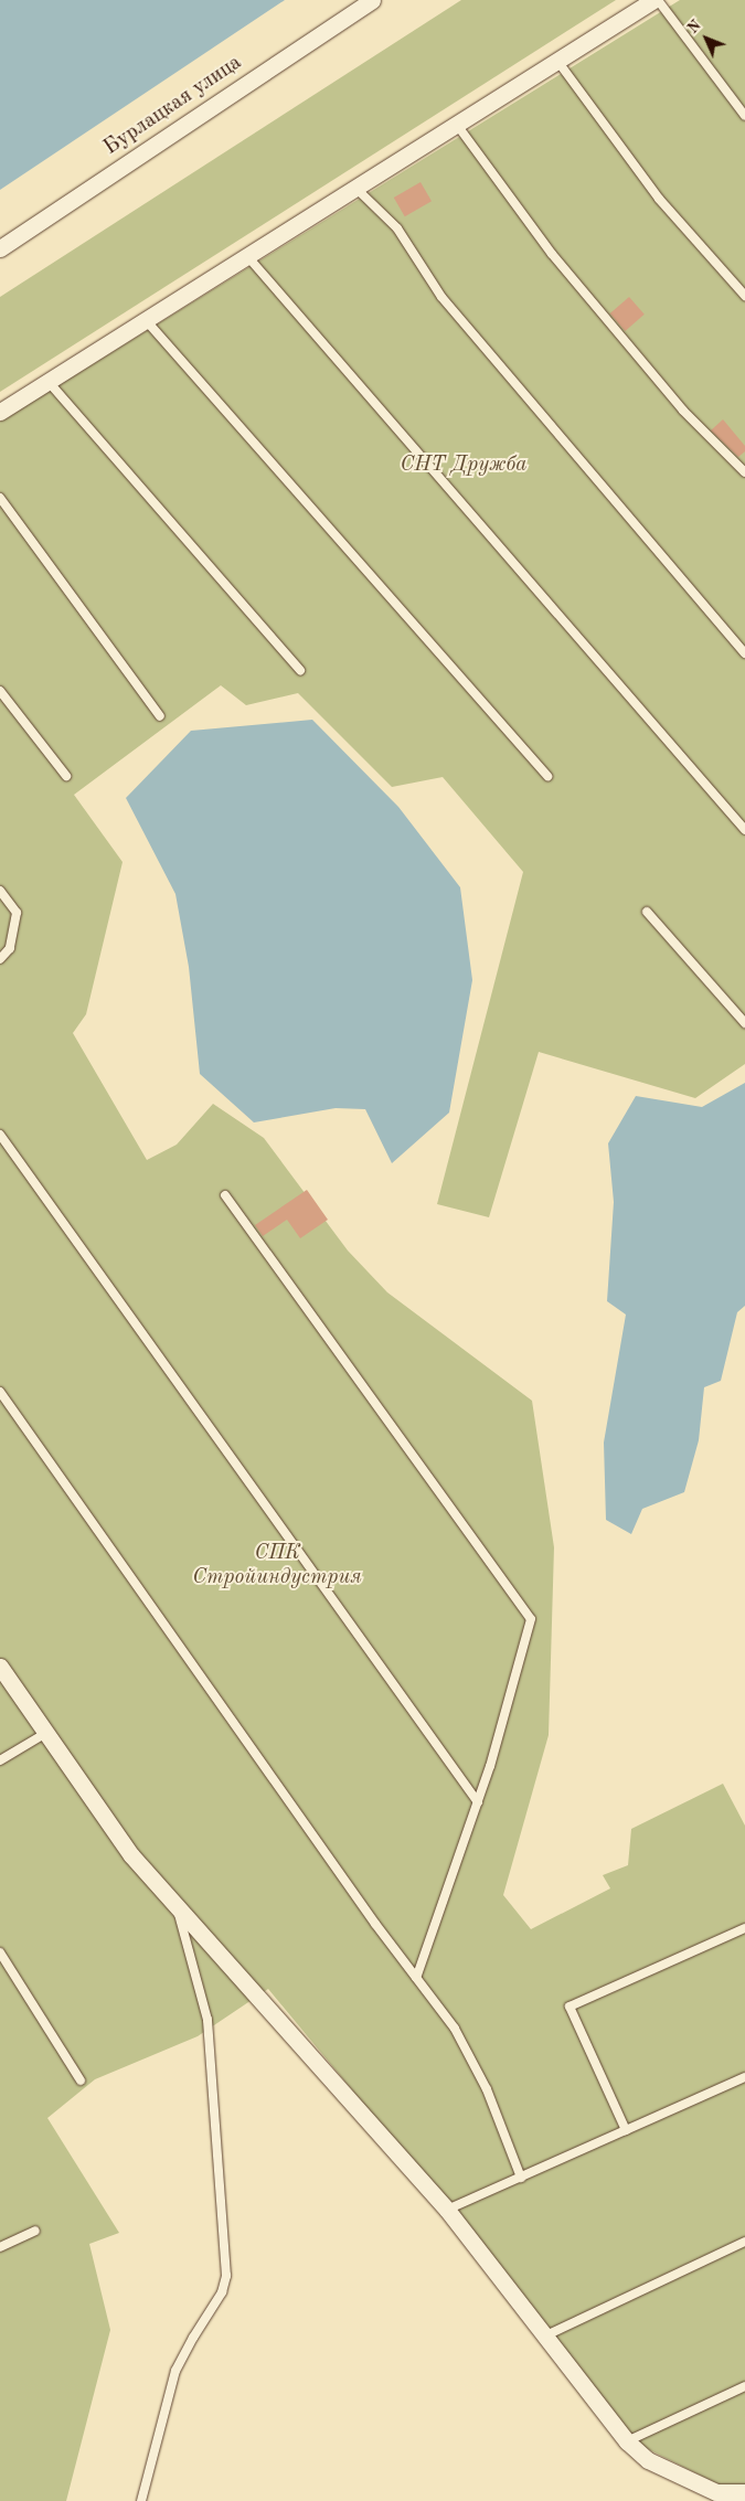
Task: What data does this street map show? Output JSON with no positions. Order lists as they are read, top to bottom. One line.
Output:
{"streets":{"street":["Бурлацкая улица"]},"parks":["СНТ Дружба","СПК Стройиндустрия"],"north":"top left"}
